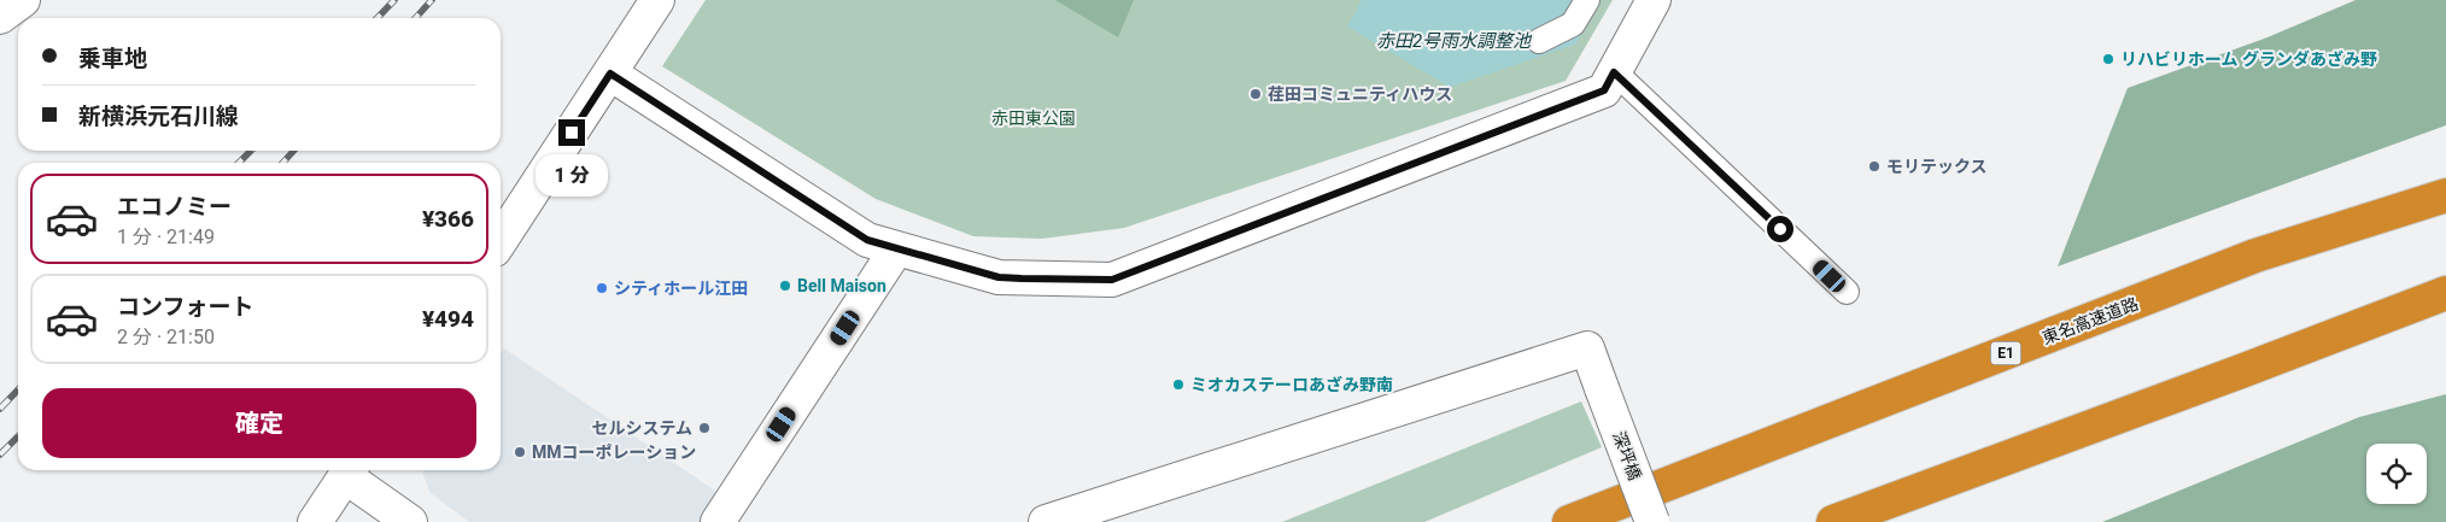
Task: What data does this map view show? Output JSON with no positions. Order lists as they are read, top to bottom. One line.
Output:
{"streets":{"highway":["東名高速道路","E1"],"street":["深坪橋"]},"water":["赤田2号雨水調整池"],"parks":["赤田東公園"],"places":["リハビリホーム グランダあざみ野","荏田コミュニティハウス","モリテックス","Bell Maison","シティホール江田","ミオカステーロあざみ野南","セルシステム","MMコーポレーション"],"page":{"banner":["乗車地","新横浜元石川線"],"bubble":"1 分","list":[{"name":"エコノミー","note":"1 分 · 21:49","value":"¥366"},{"name":"コンフォート","note":"2 分 · 21:50","value":"¥494"}],"buttons":"確定"}}
